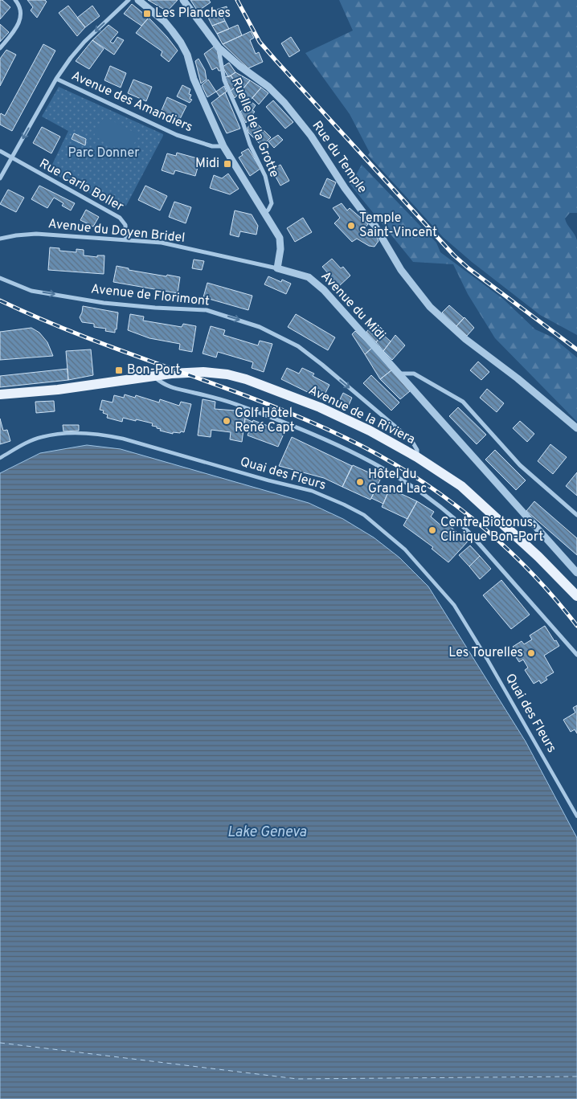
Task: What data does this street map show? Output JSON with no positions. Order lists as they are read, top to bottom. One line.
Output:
{"streets":{"main road":["Avenue de la Riviera"],"street":["Avenue des Amandiers","Ruelle de la Grotte","Rue du Temple","Rue Carlo Boller","Avenue du Doyen Bridel","Avenue de Florimont","Avenue du Midi","Quai des Fleurs"]},"crossings":[["Ruelle de la Grotte","Rue du Temple"],["Rue Carlo Boller","Avenue du Doyen Bridel"],["Avenue du Doyen Bridel","Avenue du Midi"],["Avenue de Florimont","Avenue de la Riviera"]],"one_way":["Avenue de Florimont"],"water":["Lake Geneva"],"parks":["Parc Donner"],"places":{"transit":["Les Planches","Midi","Bon-Port"],"other":["Temple Saint-Vincent","Golf Hôtel René Capt","Hôtel du Grand Lac","Centre Biotonus, Clinique Bon-Port","Les Tourelles"]}}
